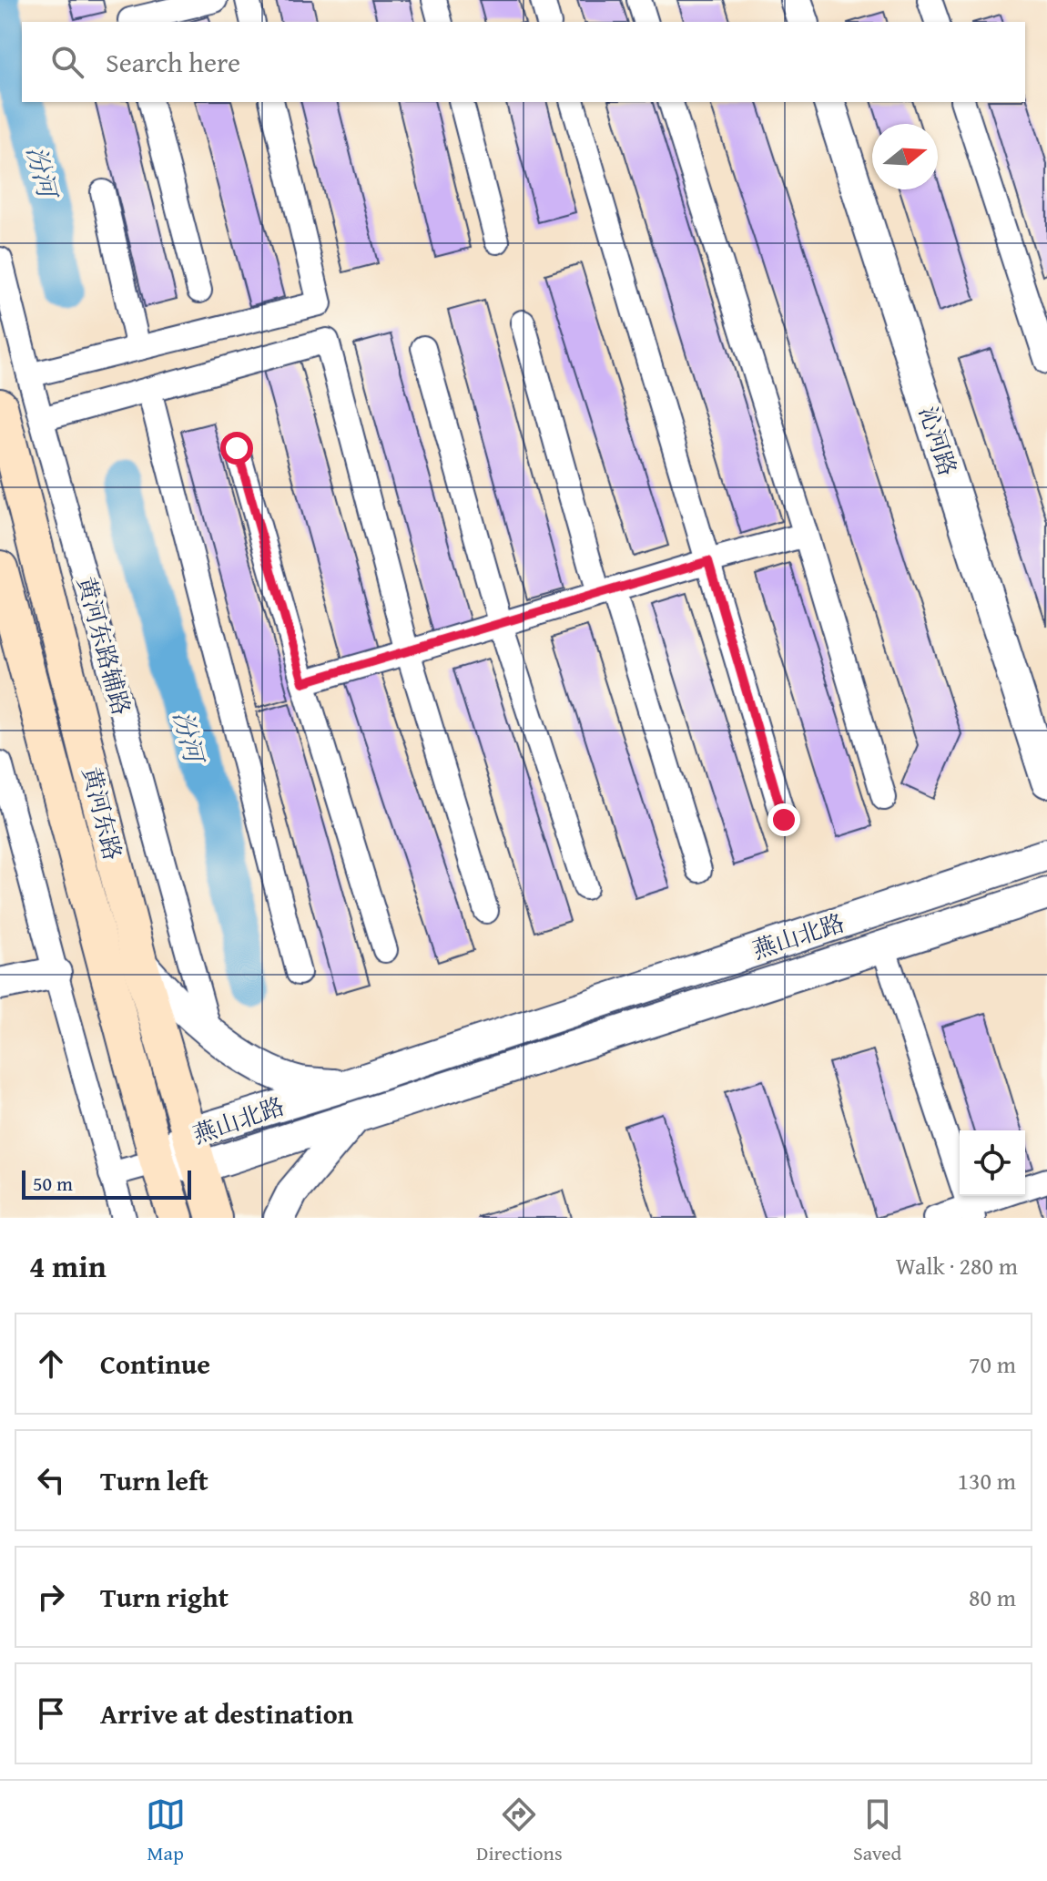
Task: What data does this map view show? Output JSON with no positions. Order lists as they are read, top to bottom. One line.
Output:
{"streets":{"main road":["黄河东路"],"street":["沁河路","黄河东路辅路","燕山北路"]},"crossings":[["黄河东路","燕山北路"]],"water":["汾河"],"scale_bar":"50 m","north":"right","page":{"search":"Search here","scale":"50 m","heading":["4 min","Walk · 280 m"],"list":[["Continue","70 m"],["Turn left","130 m"],["Turn right","80 m"],"Arrive at destination"],"nav":["Map","Directions","Saved"]}}
